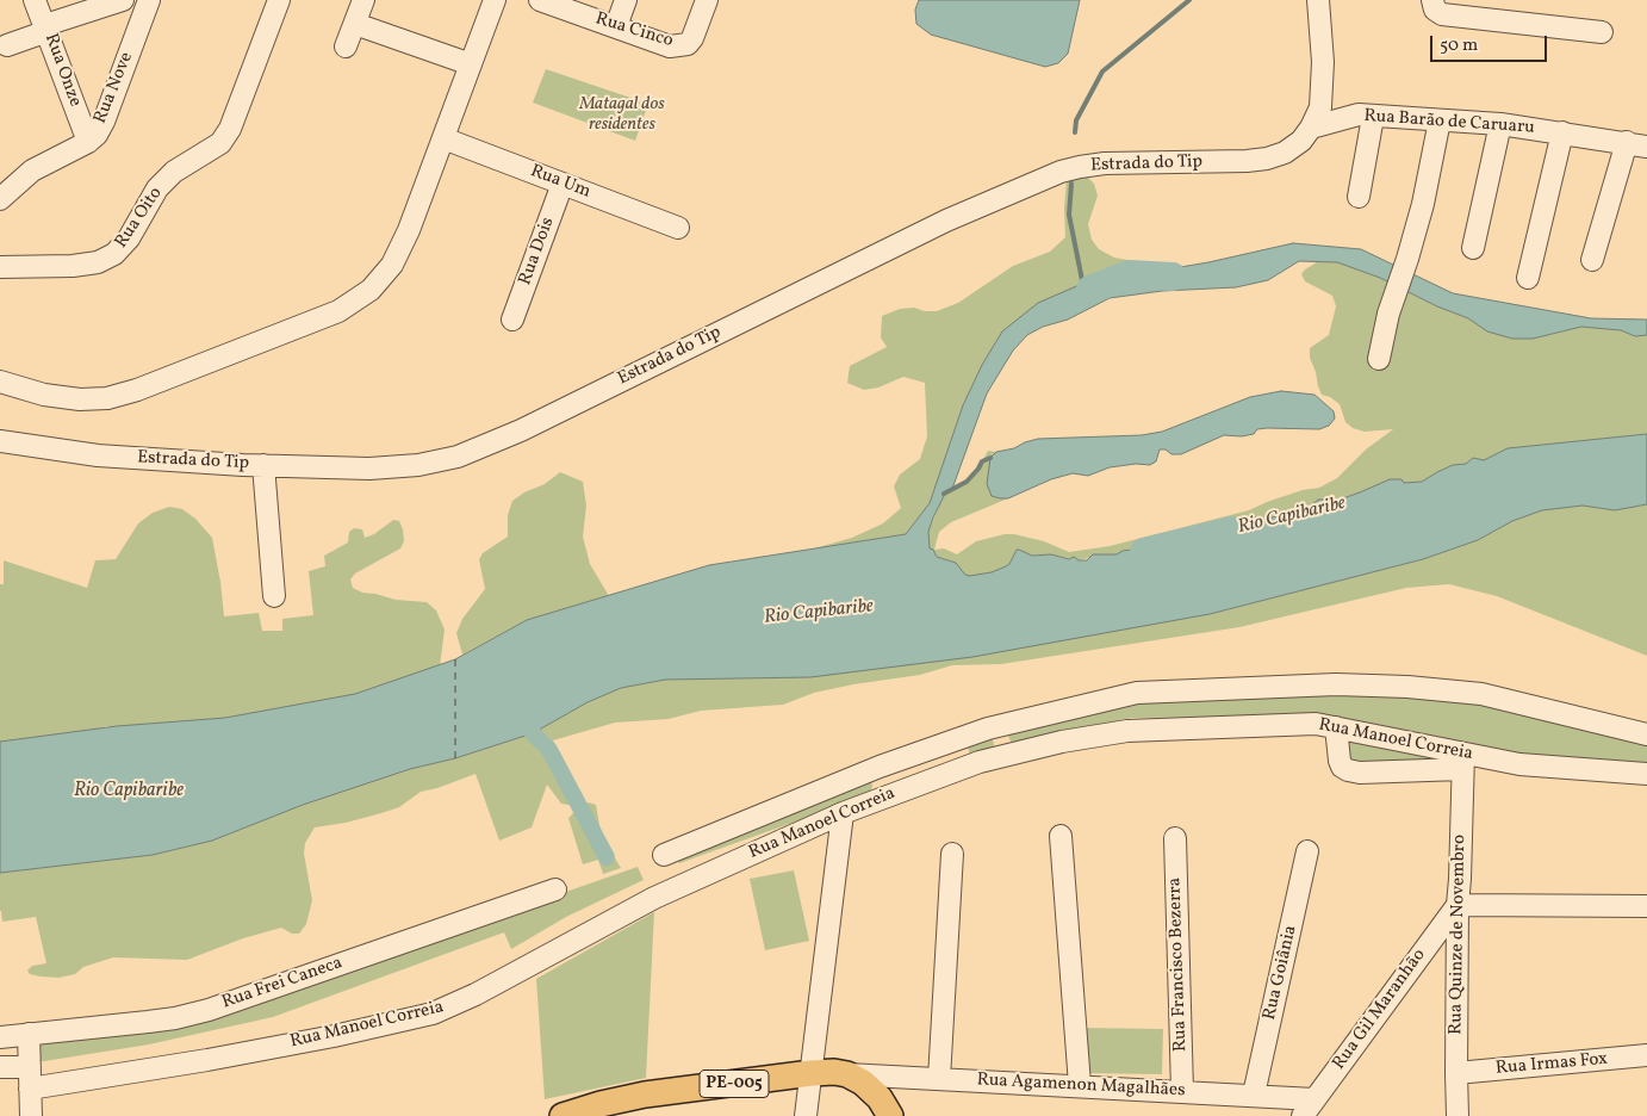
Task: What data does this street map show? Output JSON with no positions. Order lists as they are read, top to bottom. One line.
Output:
{"streets":{"main road":["PE-005"],"street":["Rua Cinco","Rua Onze","Rua Nove","Rua Barão de Caruaru","Estrada do Tip","Rua Um","Rua Oito","Rua Dois","Rua Manoel Correia","Rua Quinze de Novembro","Rua Francisco Bezerra","Rua Goiânia","Rua Frei Caneca","Rua Gil Maranhão","Rua Irmas Fox","Rua Agamenon Magalhães"]},"crossings":[["Rua Onze","Rua Nove"],["Rua Barão de Caruaru","Estrada do Tip"],["Rua Um","Rua Dois"],["Rua Manoel Correia","Rua Quinze de Novembro"],["Rua Quinze de Novembro","Rua Gil Maranhão"],["Rua Quinze de Novembro","Rua Irmas Fox"],["Rua Francisco Bezerra","Rua Agamenon Magalhães"],["Rua Goiânia","Rua Agamenon Magalhães"],["Rua Gil Maranhão","Rua Agamenon Magalhães"],["PE-005","Rua Agamenon Magalhães"]],"water":["Rio Capibaribe"],"parks":["Matagal dos residentes"],"scale_bar":"50 m"}
